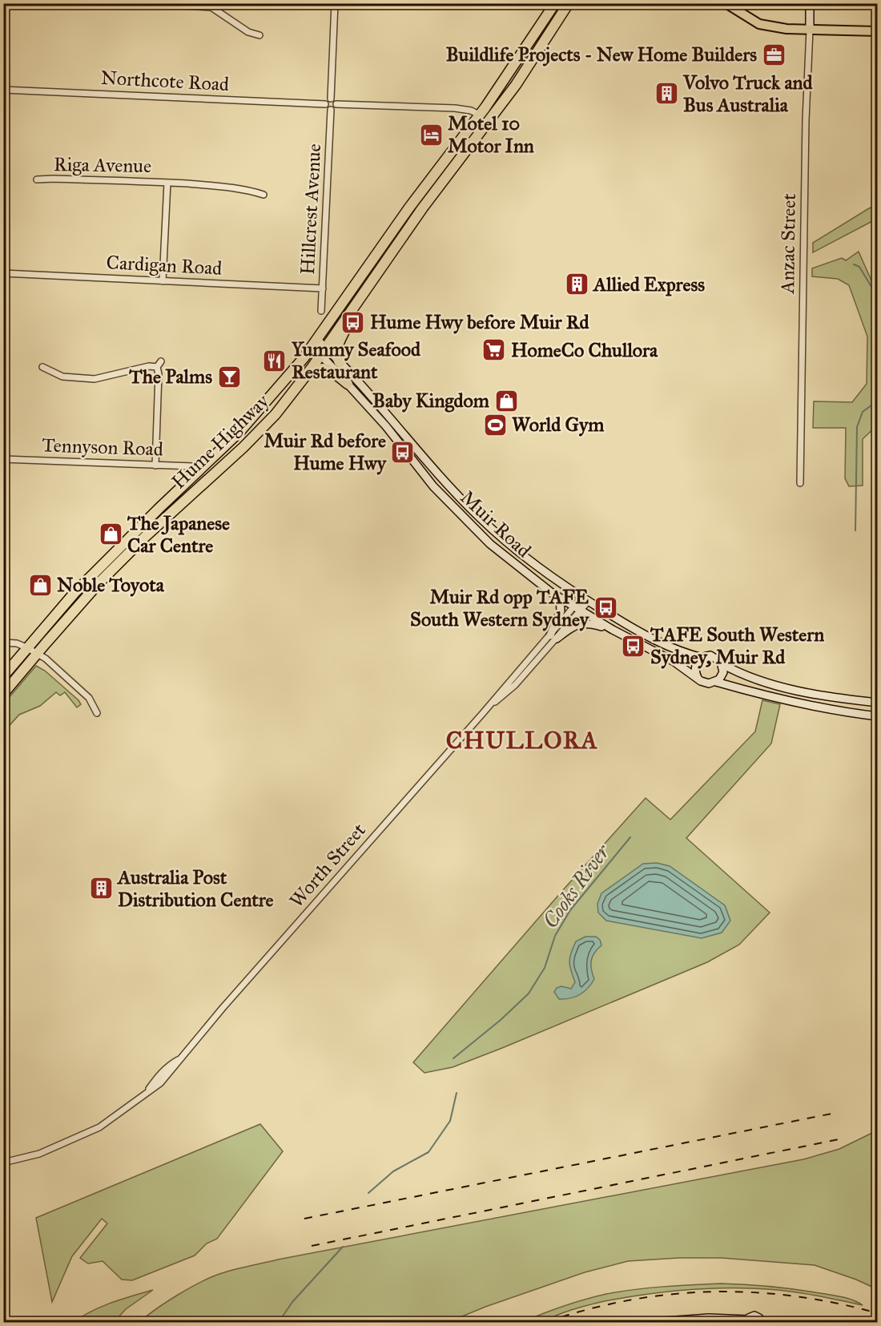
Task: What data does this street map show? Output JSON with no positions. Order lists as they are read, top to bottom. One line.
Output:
{"streets":{"highway":["Hume Highway"],"street":["Northcote Road","Riga Avenue","Hillcrest Avenue","Anzac Street","Cardigan Road","Tennyson Road","Muir Road","Worth Street"]},"crossings":[["Northcote Road","Hillcrest Avenue"],["Riga Avenue","Cardigan Road"],["Hillcrest Avenue","Cardigan Road"],["Hume Highway","Tennyson Road"],["Hume Highway","Muir Road"],["Muir Road","Worth Street"]],"districts":["CHULLORA"],"water":["Cooks River"],"places":{"office":["Buildlife Projects - New Home Builders"],"building":["Volvo Truck and Bus Australia","Allied Express","Australia Post Distribution Centre"],"hotel":["Motel 10 Motor Inn"],"bus stop":["Hume Hwy before Muir Rd","Muir Rd before Hume Hwy","Muir Rd opp TAFE South Western Sydney","TAFE South Western Sydney, Muir Rd"],"supermarket":["HomeCo Chullora"],"restaurant":["Yummy Seafood Restaurant"],"bar":["The Palms"],"shop":["Baby Kingdom","The Japanese Car Centre","Noble Toyota"],"sports":["World Gym"]}}
